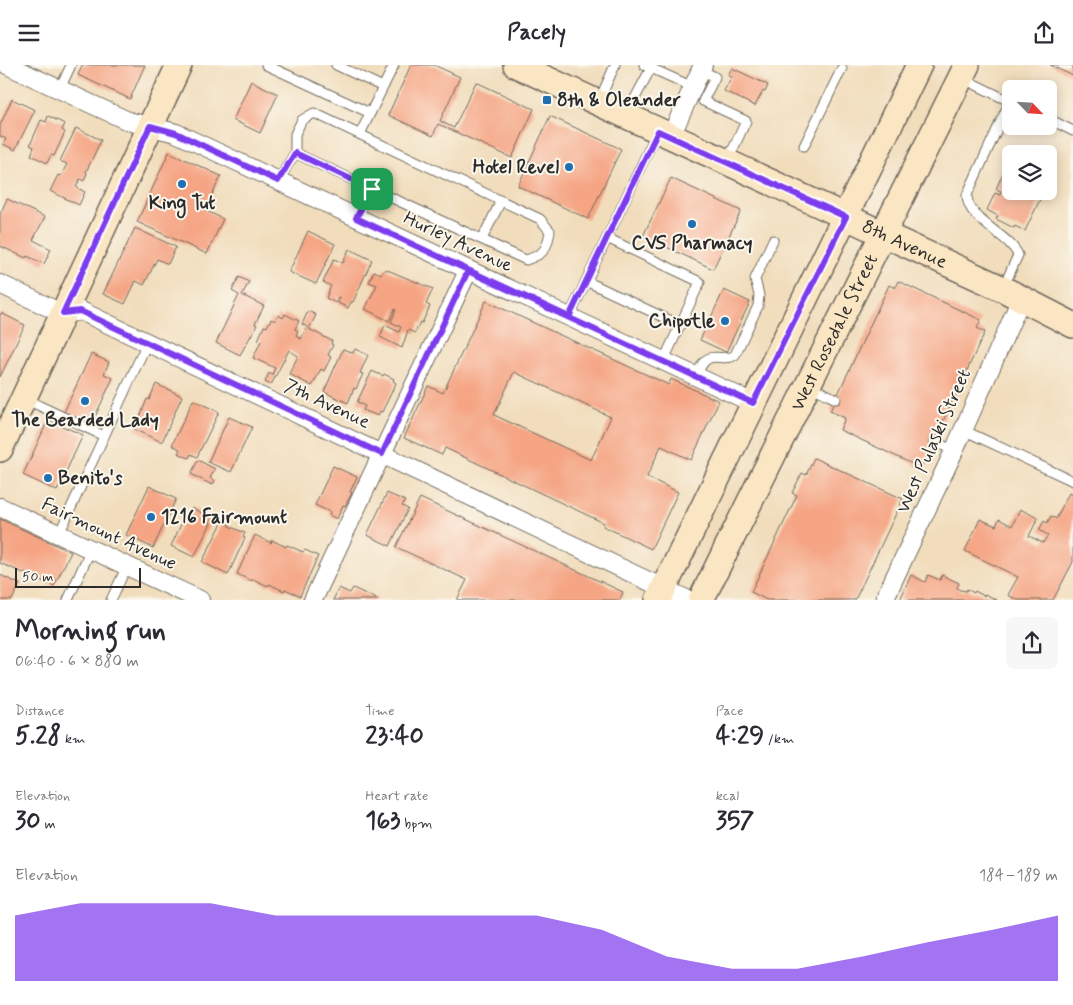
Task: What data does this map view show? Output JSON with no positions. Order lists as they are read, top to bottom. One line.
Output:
{"streets":{"main road":["8th Avenue","West Rosedale Street"],"street":["Hurley Avenue","7th Avenue","West Pulaski Street","Fairmount Avenue"]},"crossings":[["Hurley Avenue","West Rosedale Street"],["8th Avenue","West Rosedale Street"],["8th Avenue","West Pulaski Street"],["West Rosedale Street","7th Avenue"]],"places":{"transit":["8th & Oleander"],"other":["Hotel Revel","King Tut","CVS Pharmacy","Chipotle","The Bearded Lady","Benito's","1216 Fairmount"]},"scale_bar":"50 m","north":"bottom right","page":{"header":"Pacely","scale":"50 m","heading":["Morning run","06:40 · 6 × 880 m"],"stats":[["Distance","5.28 km"],["Time","23:40"],["Pace","4:29 /km"],["Elevation","30 m"],["Heart rate","163 bpm"],["kcal","357"]],"chart":["Elevation","184–189 m"]}}
